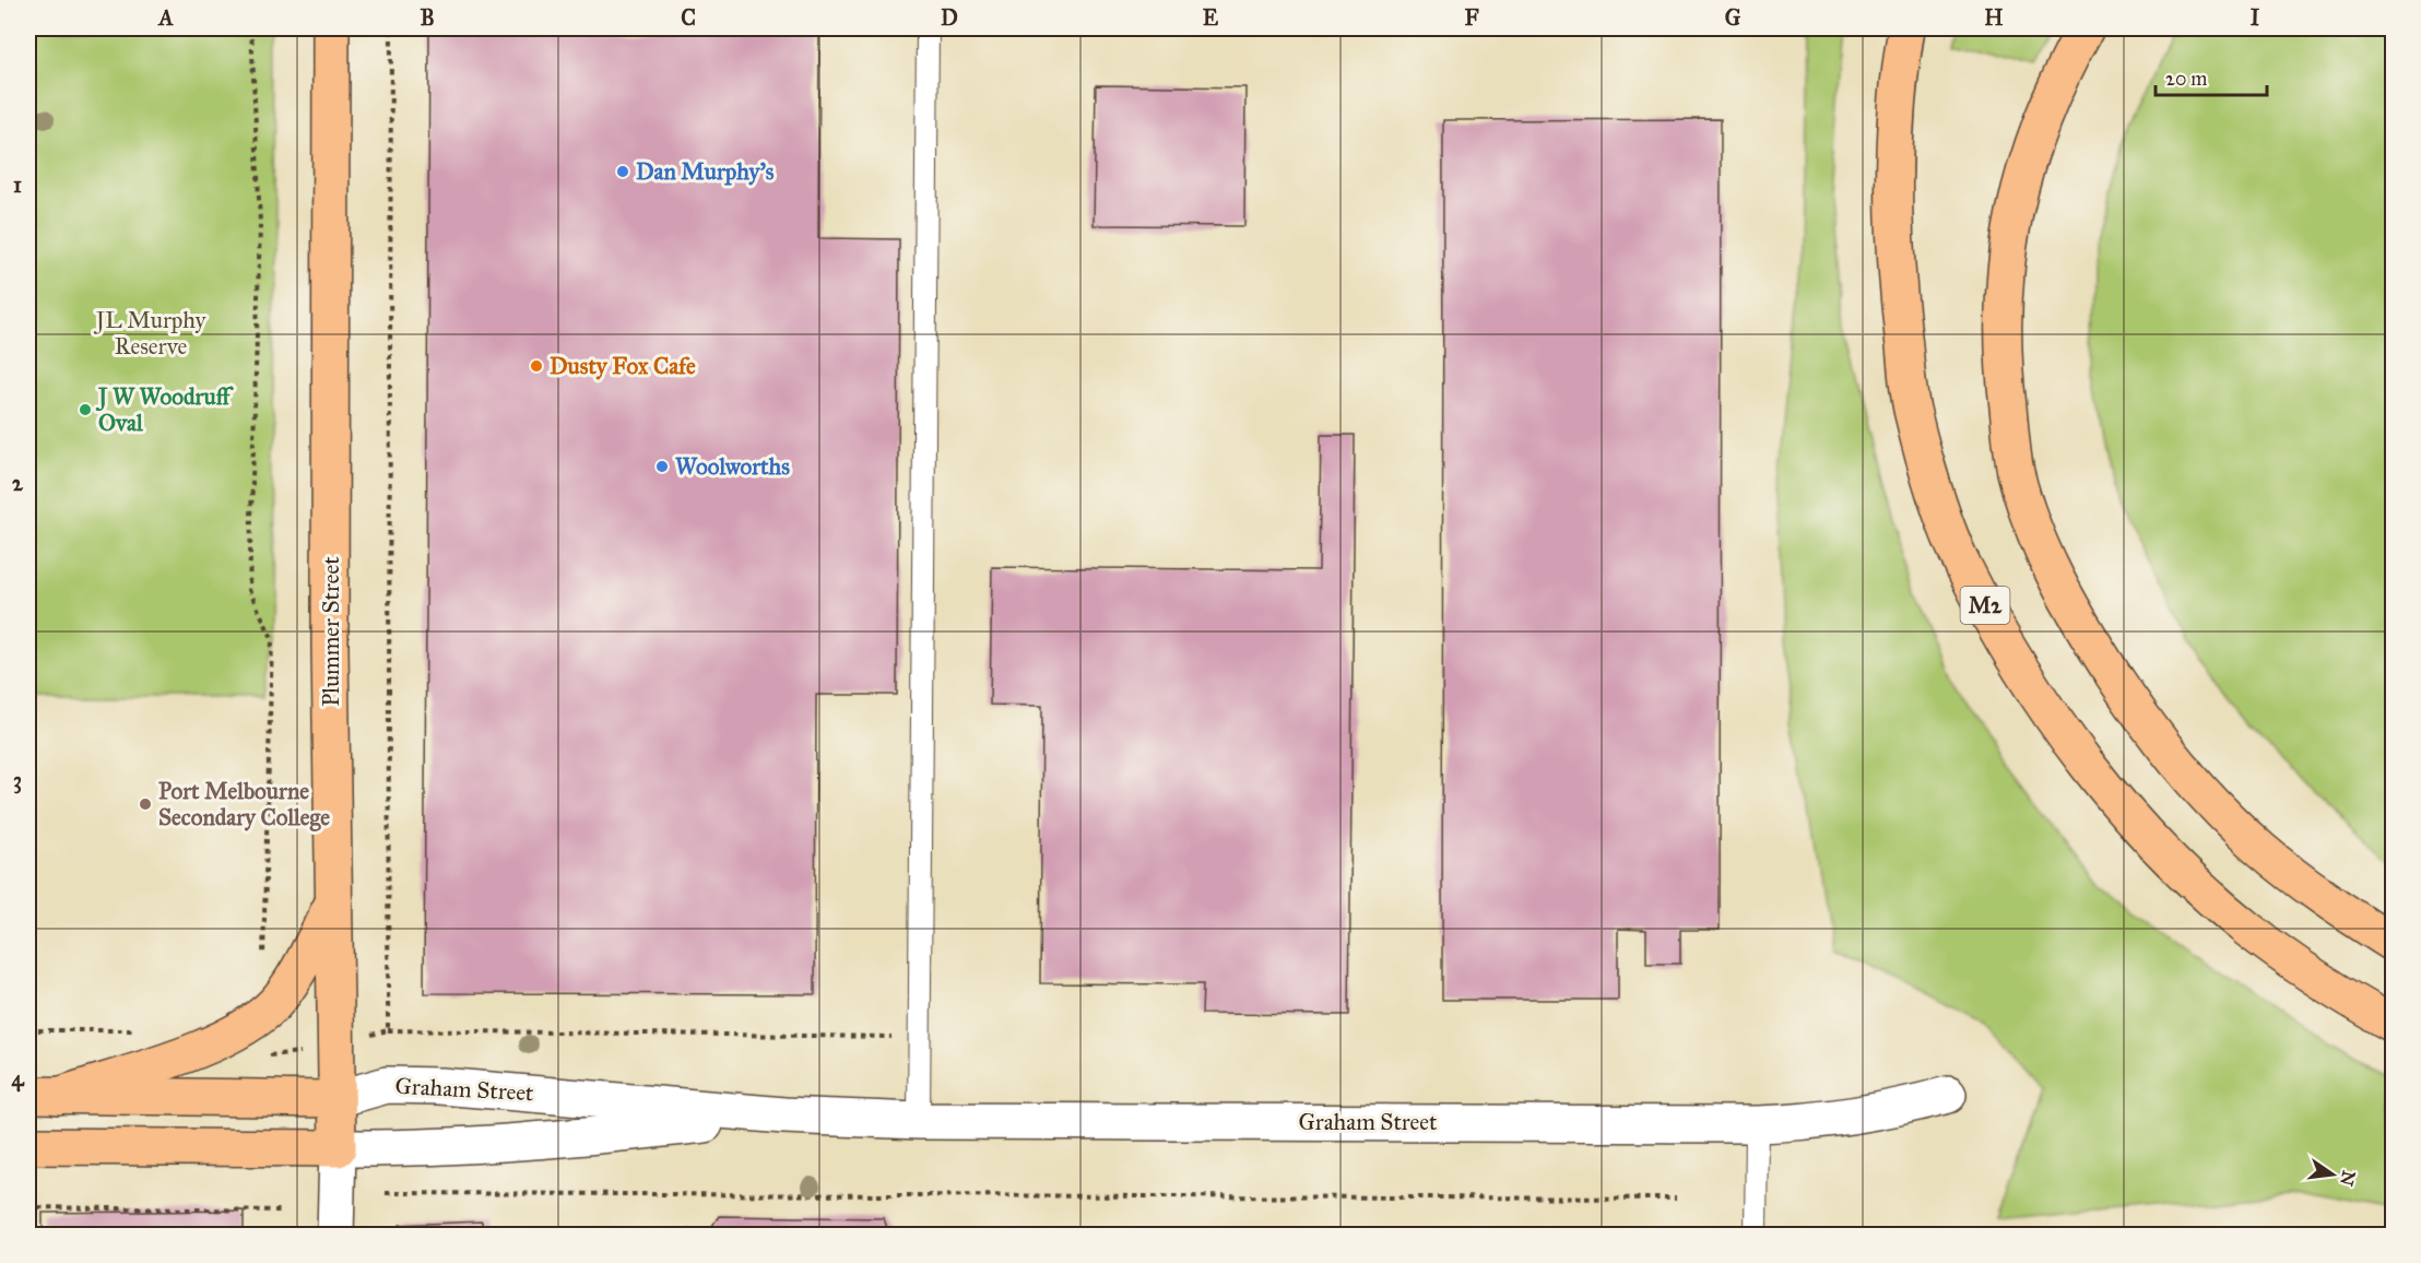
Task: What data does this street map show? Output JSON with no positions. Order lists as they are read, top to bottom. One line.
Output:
{"streets":{"main road":["M2","Plummer Street","Graham Street"]},"crossings":[["Plummer Street","Graham Street"]],"parks":["JL Murphy Reserve"],"places":["Dan Murphy's","Dusty Fox Cafe","J W Woodruff Oval","Woolworths","Port Melbourne Secondary College"],"scale_bar":"20 m","north":"right","grid":{"columns":["A","B","C","D","E","F","G","H","I"],"rows":["1","2","3","4"]}}
